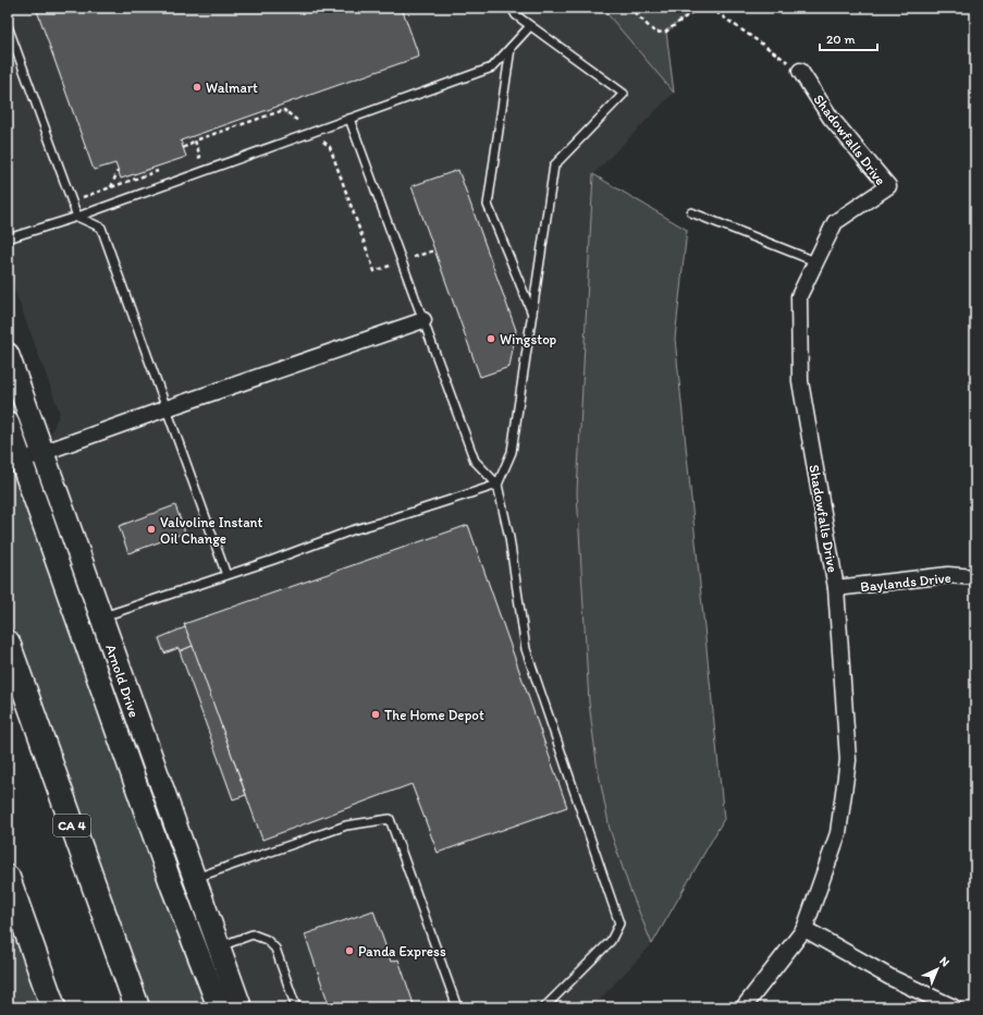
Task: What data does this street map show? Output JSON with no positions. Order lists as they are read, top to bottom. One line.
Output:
{"streets":{"highway":["CA 4"],"street":["Shadowfalls Drive","Baylands Drive","Arnold Drive"]},"crossings":[["Shadowfalls Drive","Baylands Drive"]],"places":["Walmart","Wingstop","Valvoline Instant Oil Change","The Home Depot","Panda Express"],"scale_bar":"20 m","north":"top right"}
